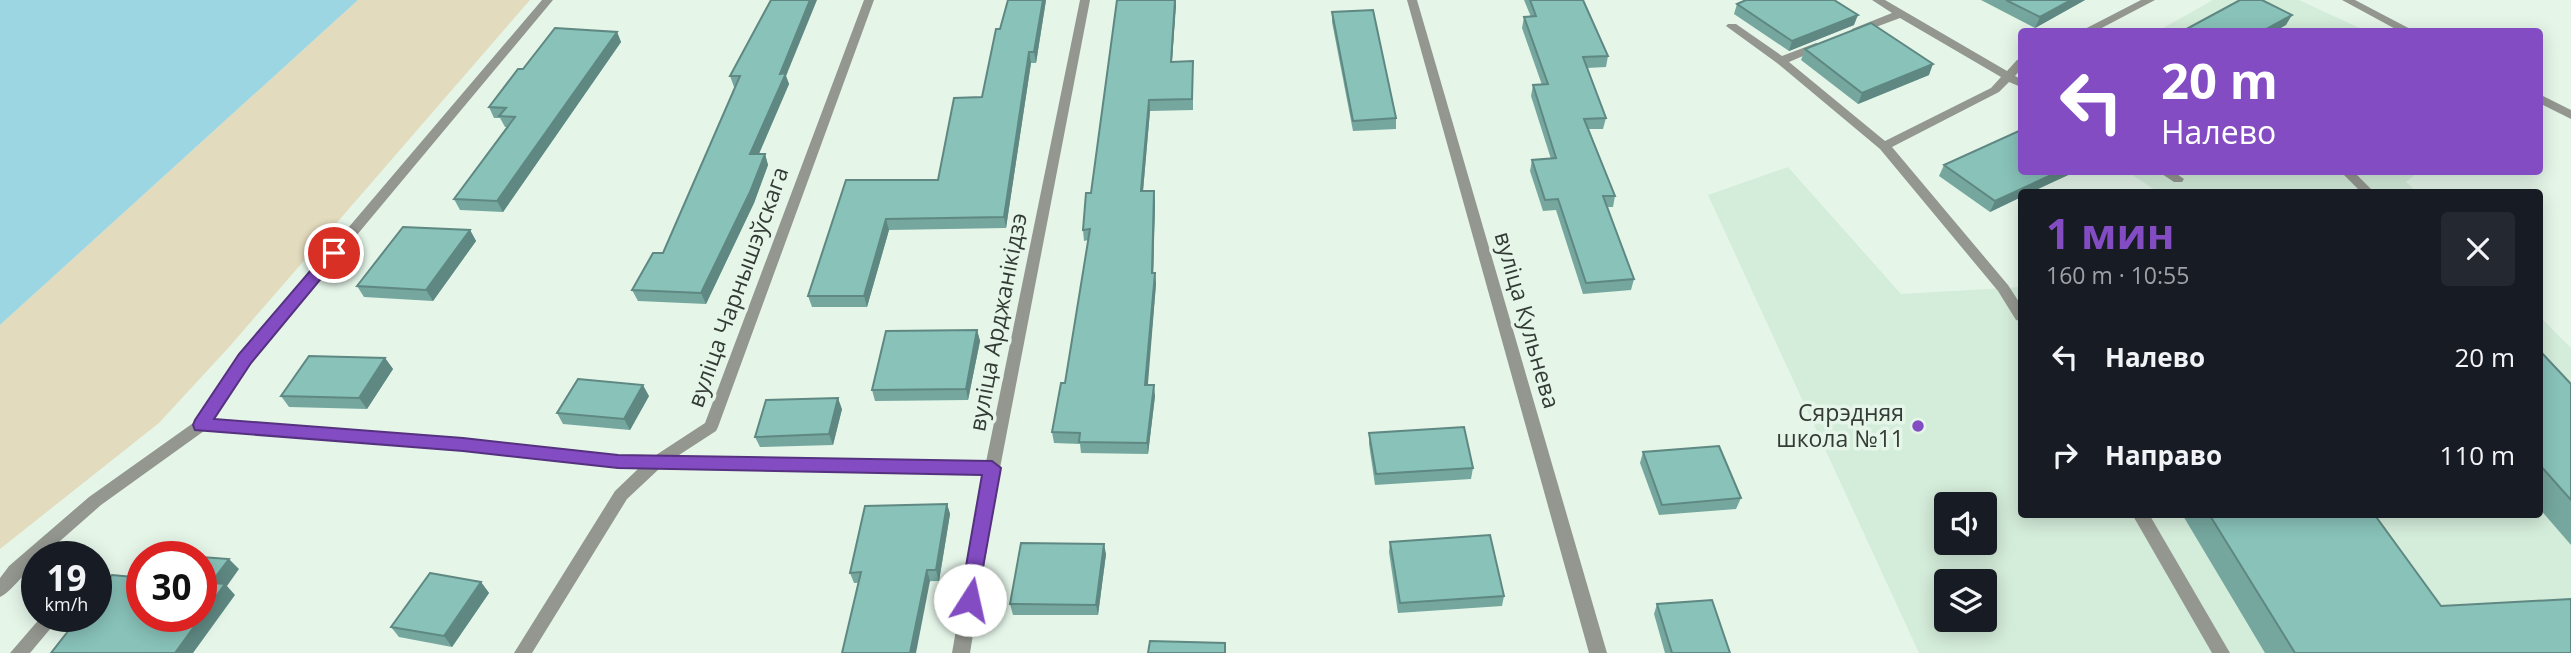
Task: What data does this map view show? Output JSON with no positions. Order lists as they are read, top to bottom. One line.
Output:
{"streets":{"street":["вуліца Чарнышэўскага","вуліца Кульнева","вуліца Арджанікідзэ"]},"places":["Сярэдняя школа №11"],"page":{"turn":["20 m","Налево"],"heading":["1 мин","160 m · 10:55"],"list":[{"name":"Налево","value":"20 m"},{"name":"Направо","value":"110 m"}],"speed":"19 km/h","limit":"30"}}
